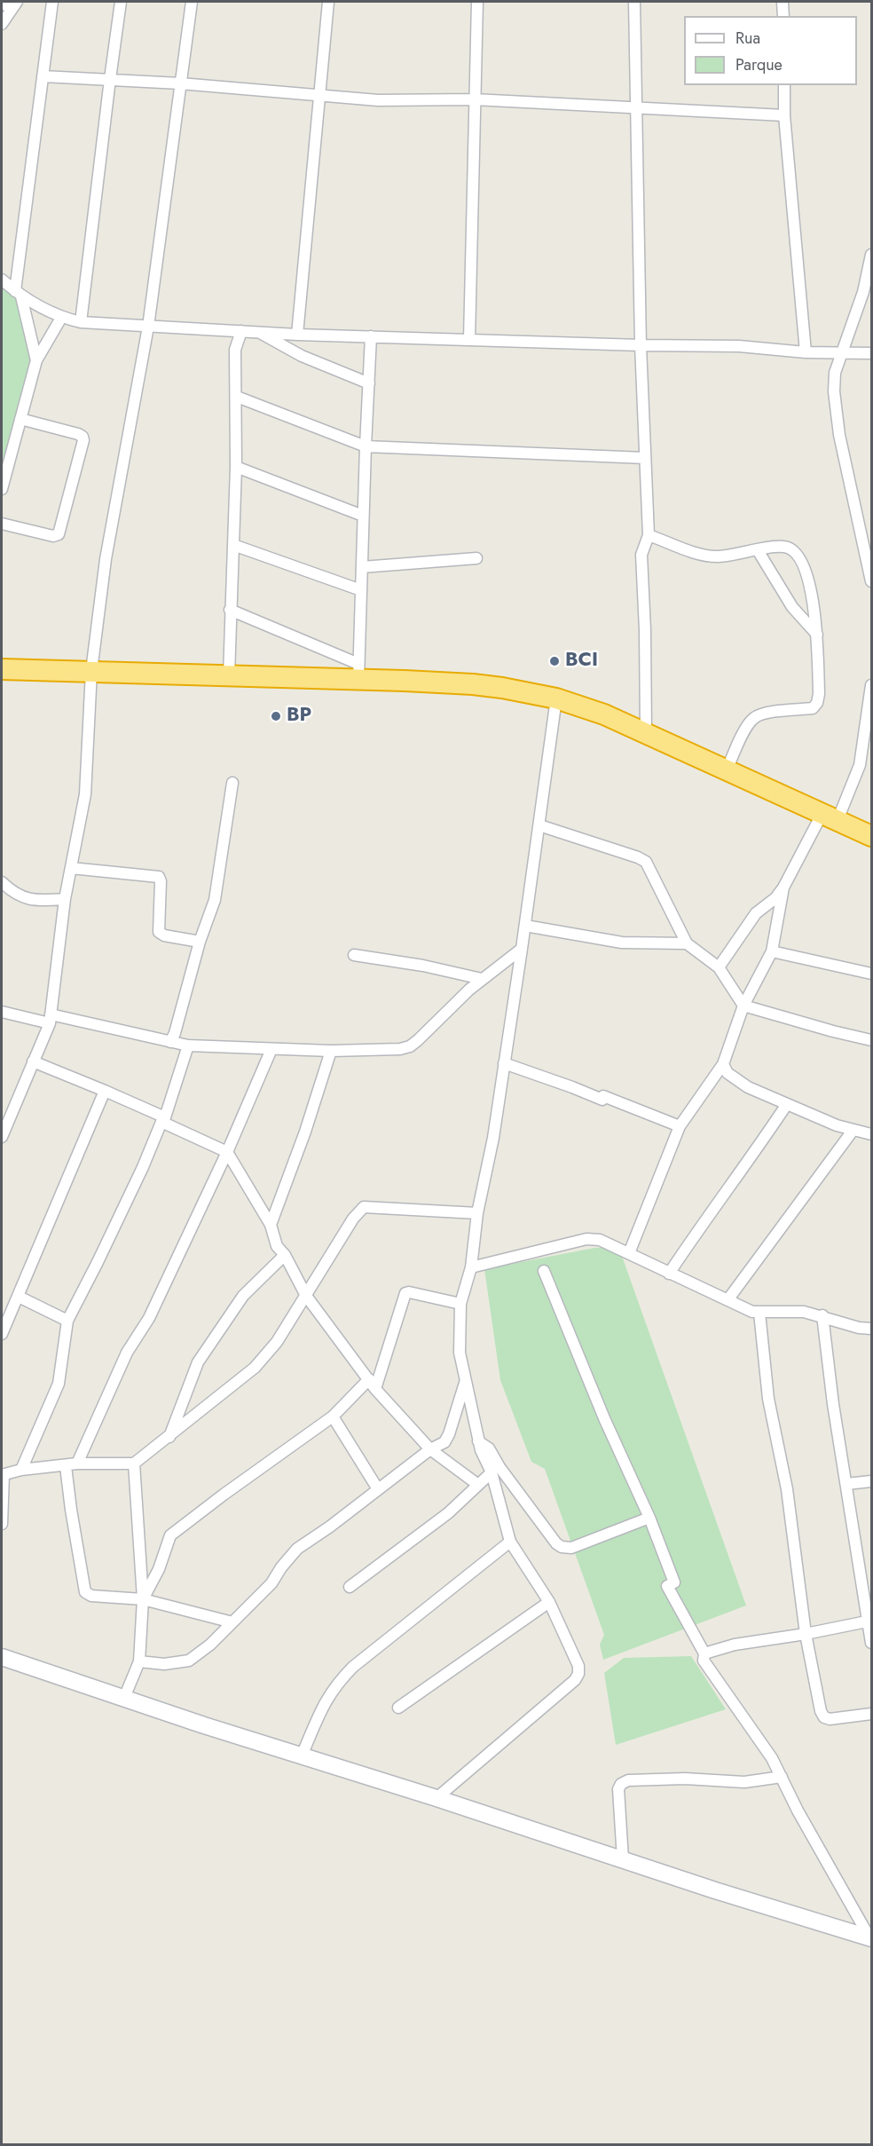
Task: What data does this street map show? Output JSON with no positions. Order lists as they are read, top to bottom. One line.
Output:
{"places":["BCI","BP"],"legend":["Rua","Parque"]}
